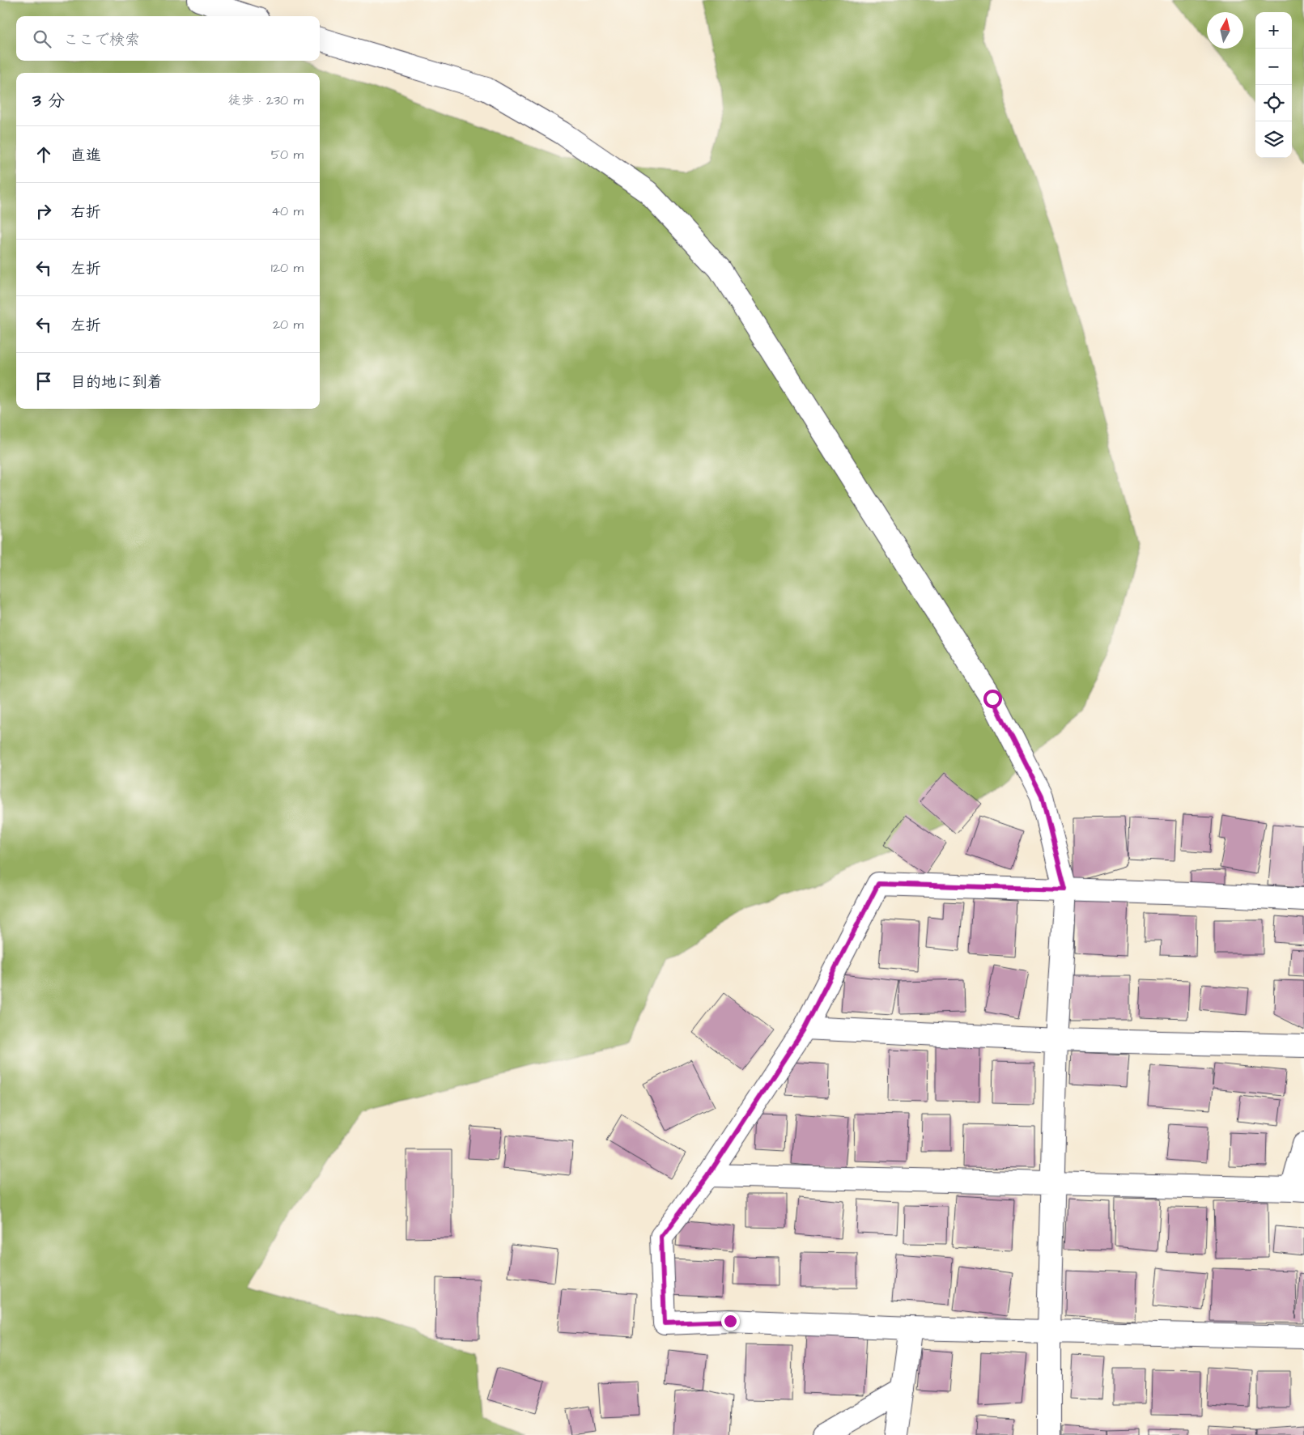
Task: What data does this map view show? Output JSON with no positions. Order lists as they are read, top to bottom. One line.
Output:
{"north":"top","page":{"map_buttons":["+","−"],"search":"ここで検索","heading":["3 分","徒歩 · 230 m"],"list":[["直進","50 m"],["右折","40 m"],["左折","120 m"],["左折","20 m"],"目的地に到着"]}}
